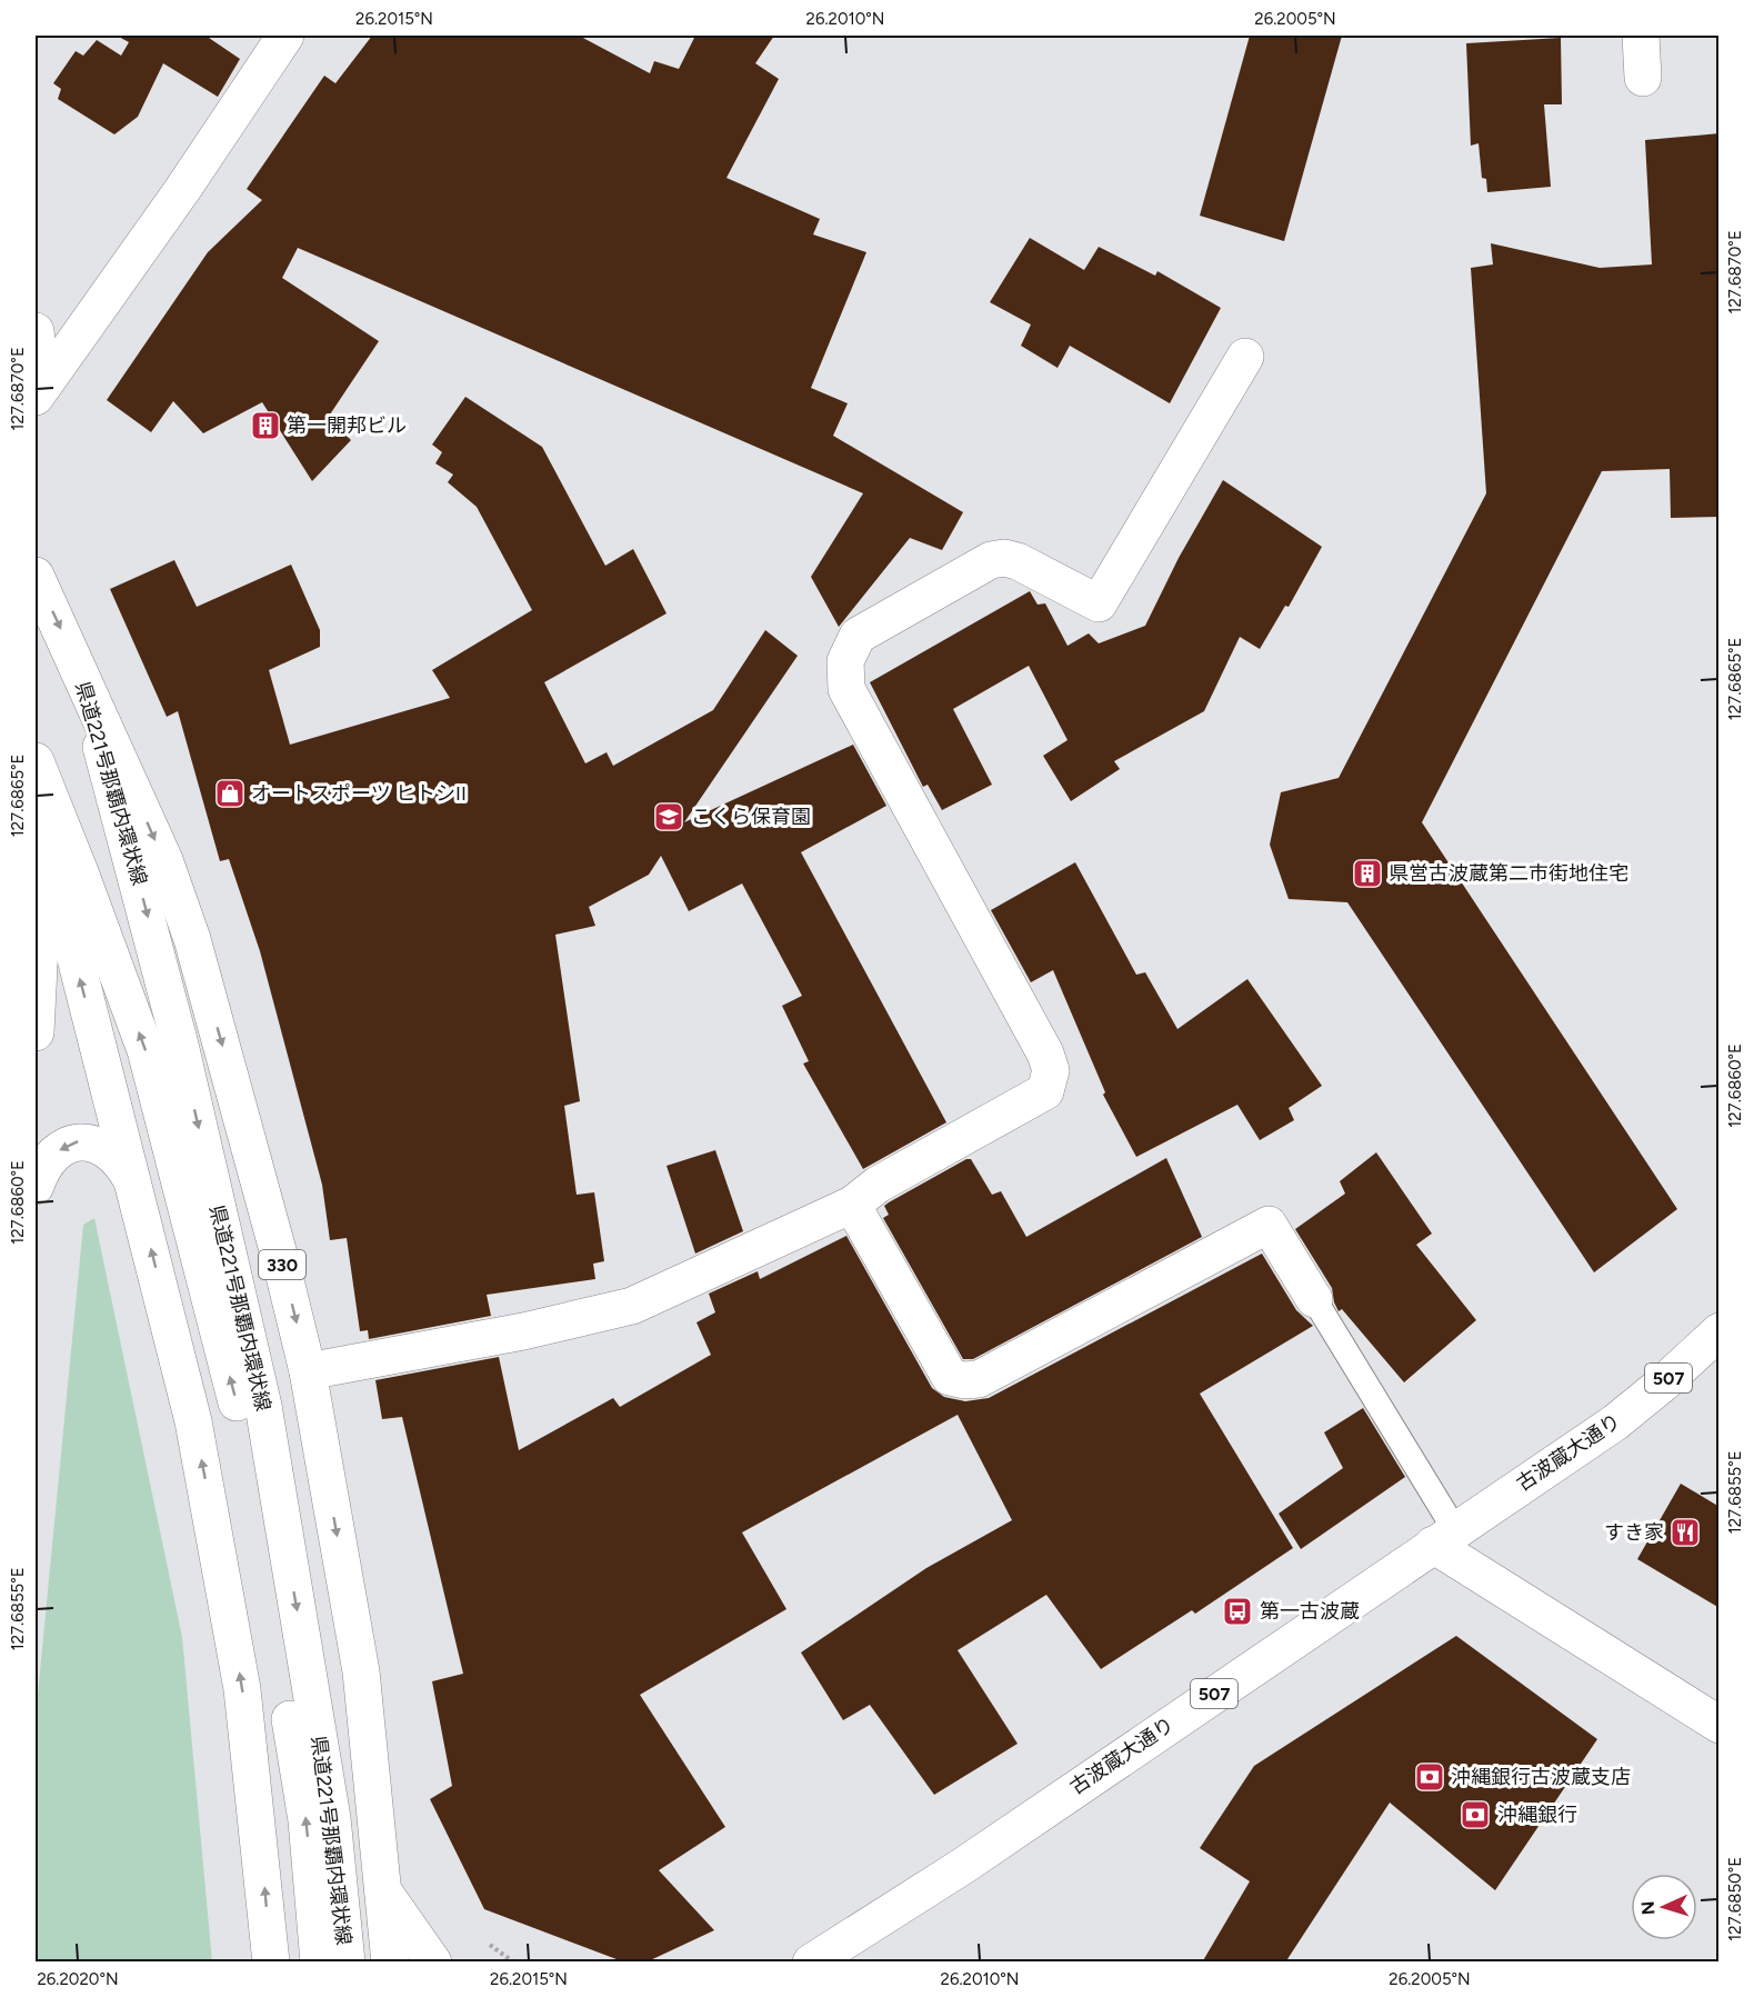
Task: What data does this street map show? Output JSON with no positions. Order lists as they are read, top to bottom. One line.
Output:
{"streets":{"main road":["県道221号那覇内環状線","330","507","古波蔵大通り"]},"crossings":[["県道221号那覇内環状線","330"]],"places":{"building":["第一開邦ビル","県営古波蔵第二市街地住宅"],"shop":["オートスポーツ ヒトシII"],"school or university":["こくら保育園"],"restaurant":["すき家"],"bus stop":["第一古波蔵"],"bank":["沖縄銀行古波蔵支店","沖縄銀行"]},"north":"left","coordinates":["26.2015°N","26.2010°N","26.2005°N","127.6870°E","127.6865°E","127.6860°E","127.6855°E","127.6850°E","26.2020°N"]}
